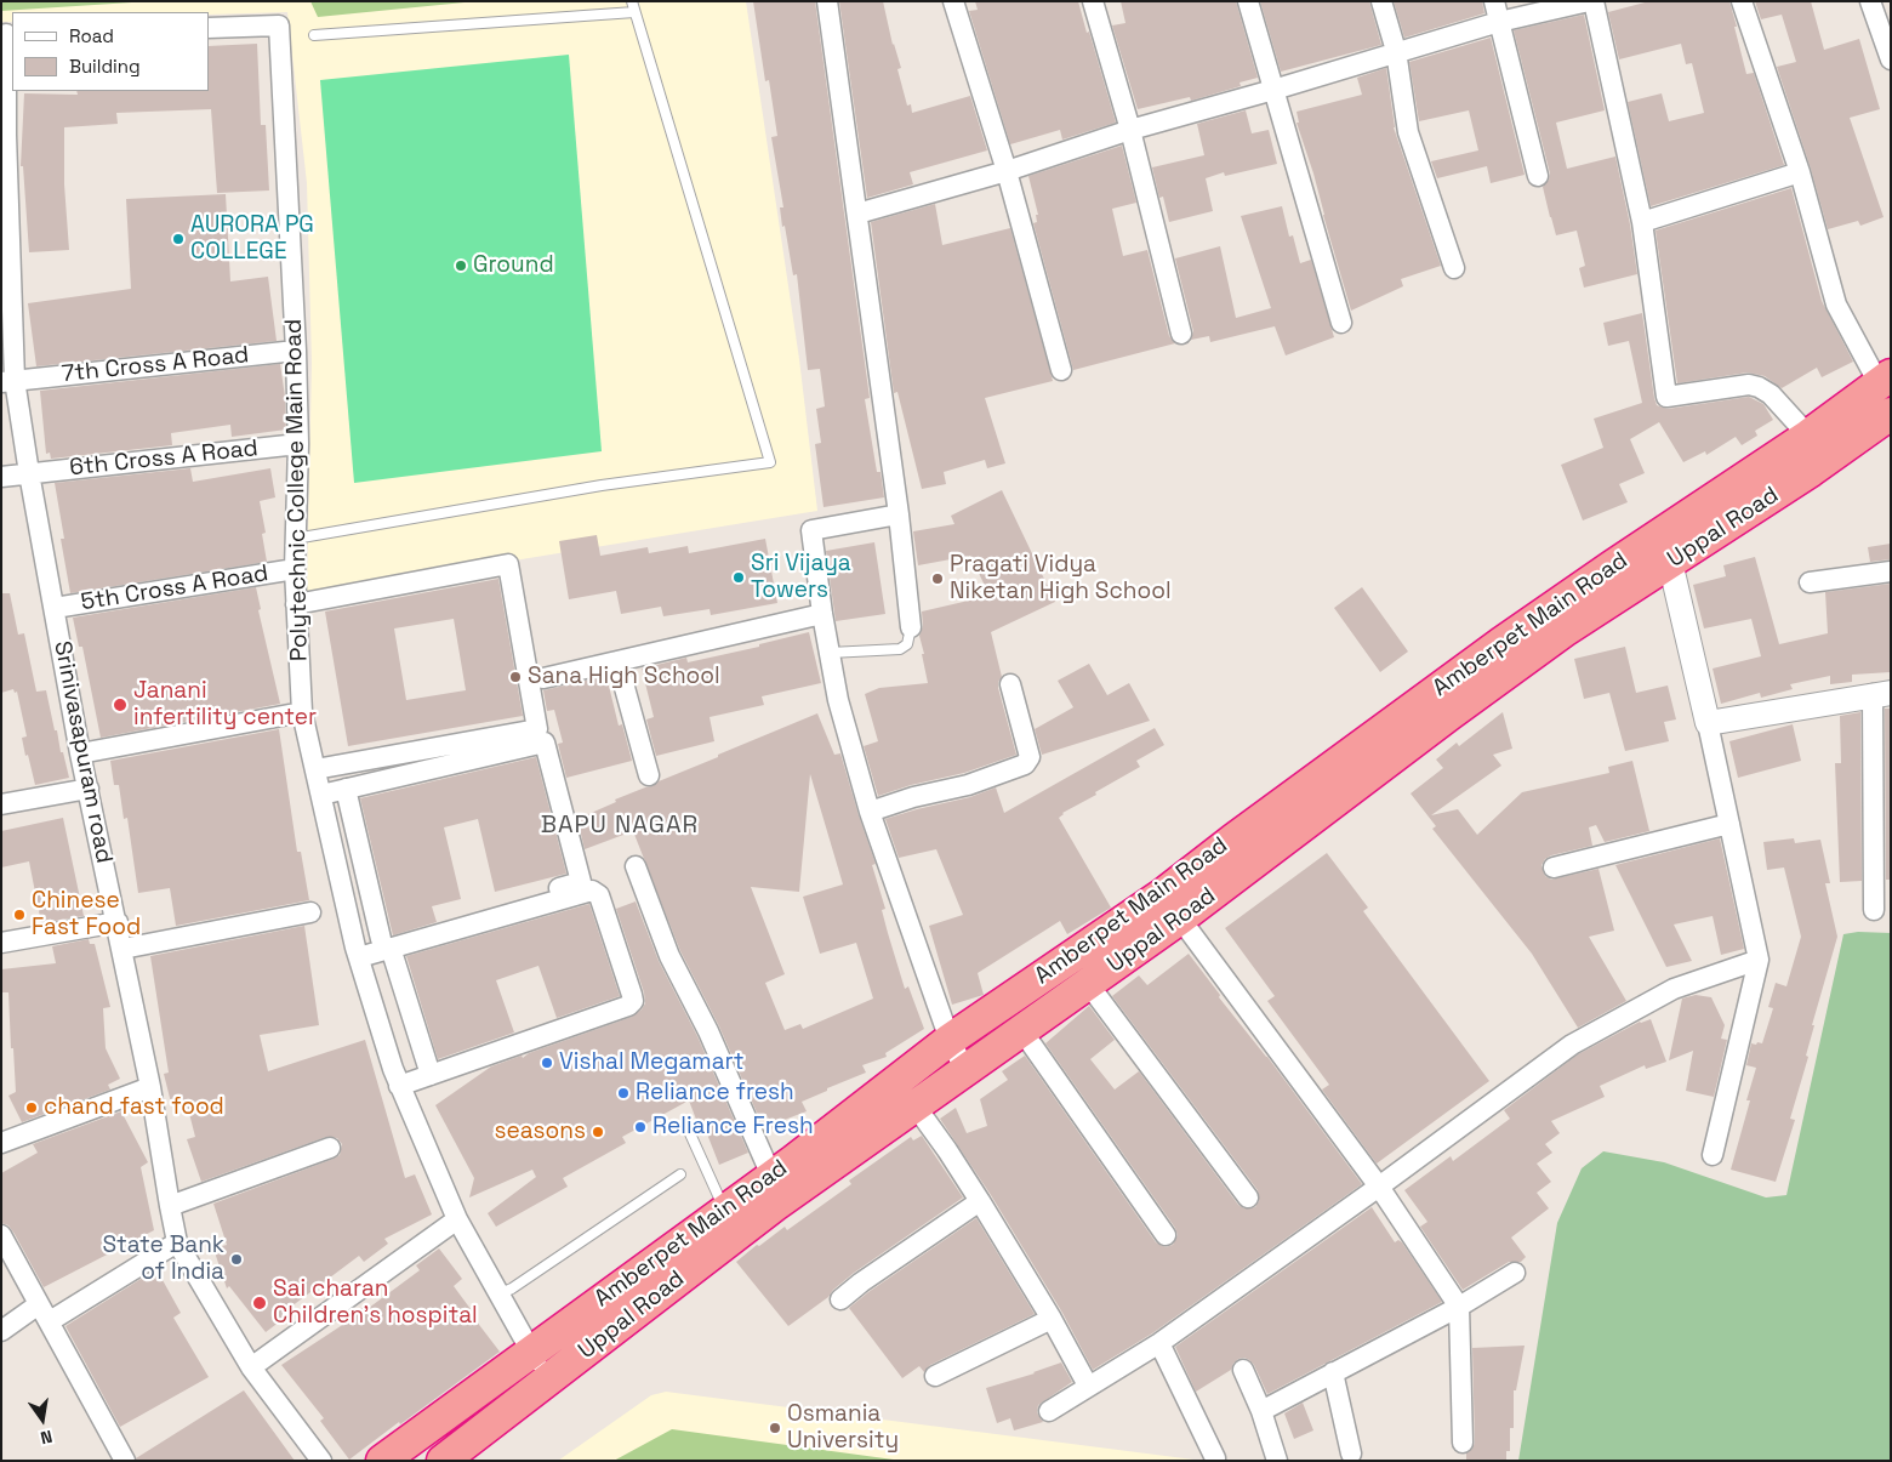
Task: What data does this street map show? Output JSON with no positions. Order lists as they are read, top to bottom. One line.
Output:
{"streets":{"highway":["Uppal Road","Amberpet Main Road"],"street":["7th Cross A Road","6th Cross A Road","Polytechnic College Main Road","5th Cross A Road","Srinivasapuram road"]},"crossings":[["7th Cross A Road","Polytechnic College Main Road"],["7th Cross A Road","Srinivasapuram road"],["6th Cross A Road","Polytechnic College Main Road"],["6th Cross A Road","Srinivasapuram road"],["Polytechnic College Main Road","Uppal Road"],["Polytechnic College Main Road","5th Cross A Road"],["Polytechnic College Main Road","Amberpet Main Road"],["5th Cross A Road","Srinivasapuram road"]],"districts":["BAPU NAGAR"],"places":["AURORA PG COLLEGE","Ground","Sri Vijaya Towers","Pragati Vidya Niketan High School","Sana High School","Janani infertility center","Chinese Fast Food","Vishal Megamart","Reliance fresh","chand fast food","Reliance Fresh","seasons","State Bank of India","Sai charan Children's hospital","Osmania University"],"legend":["Road","Building"],"north":"bottom"}
